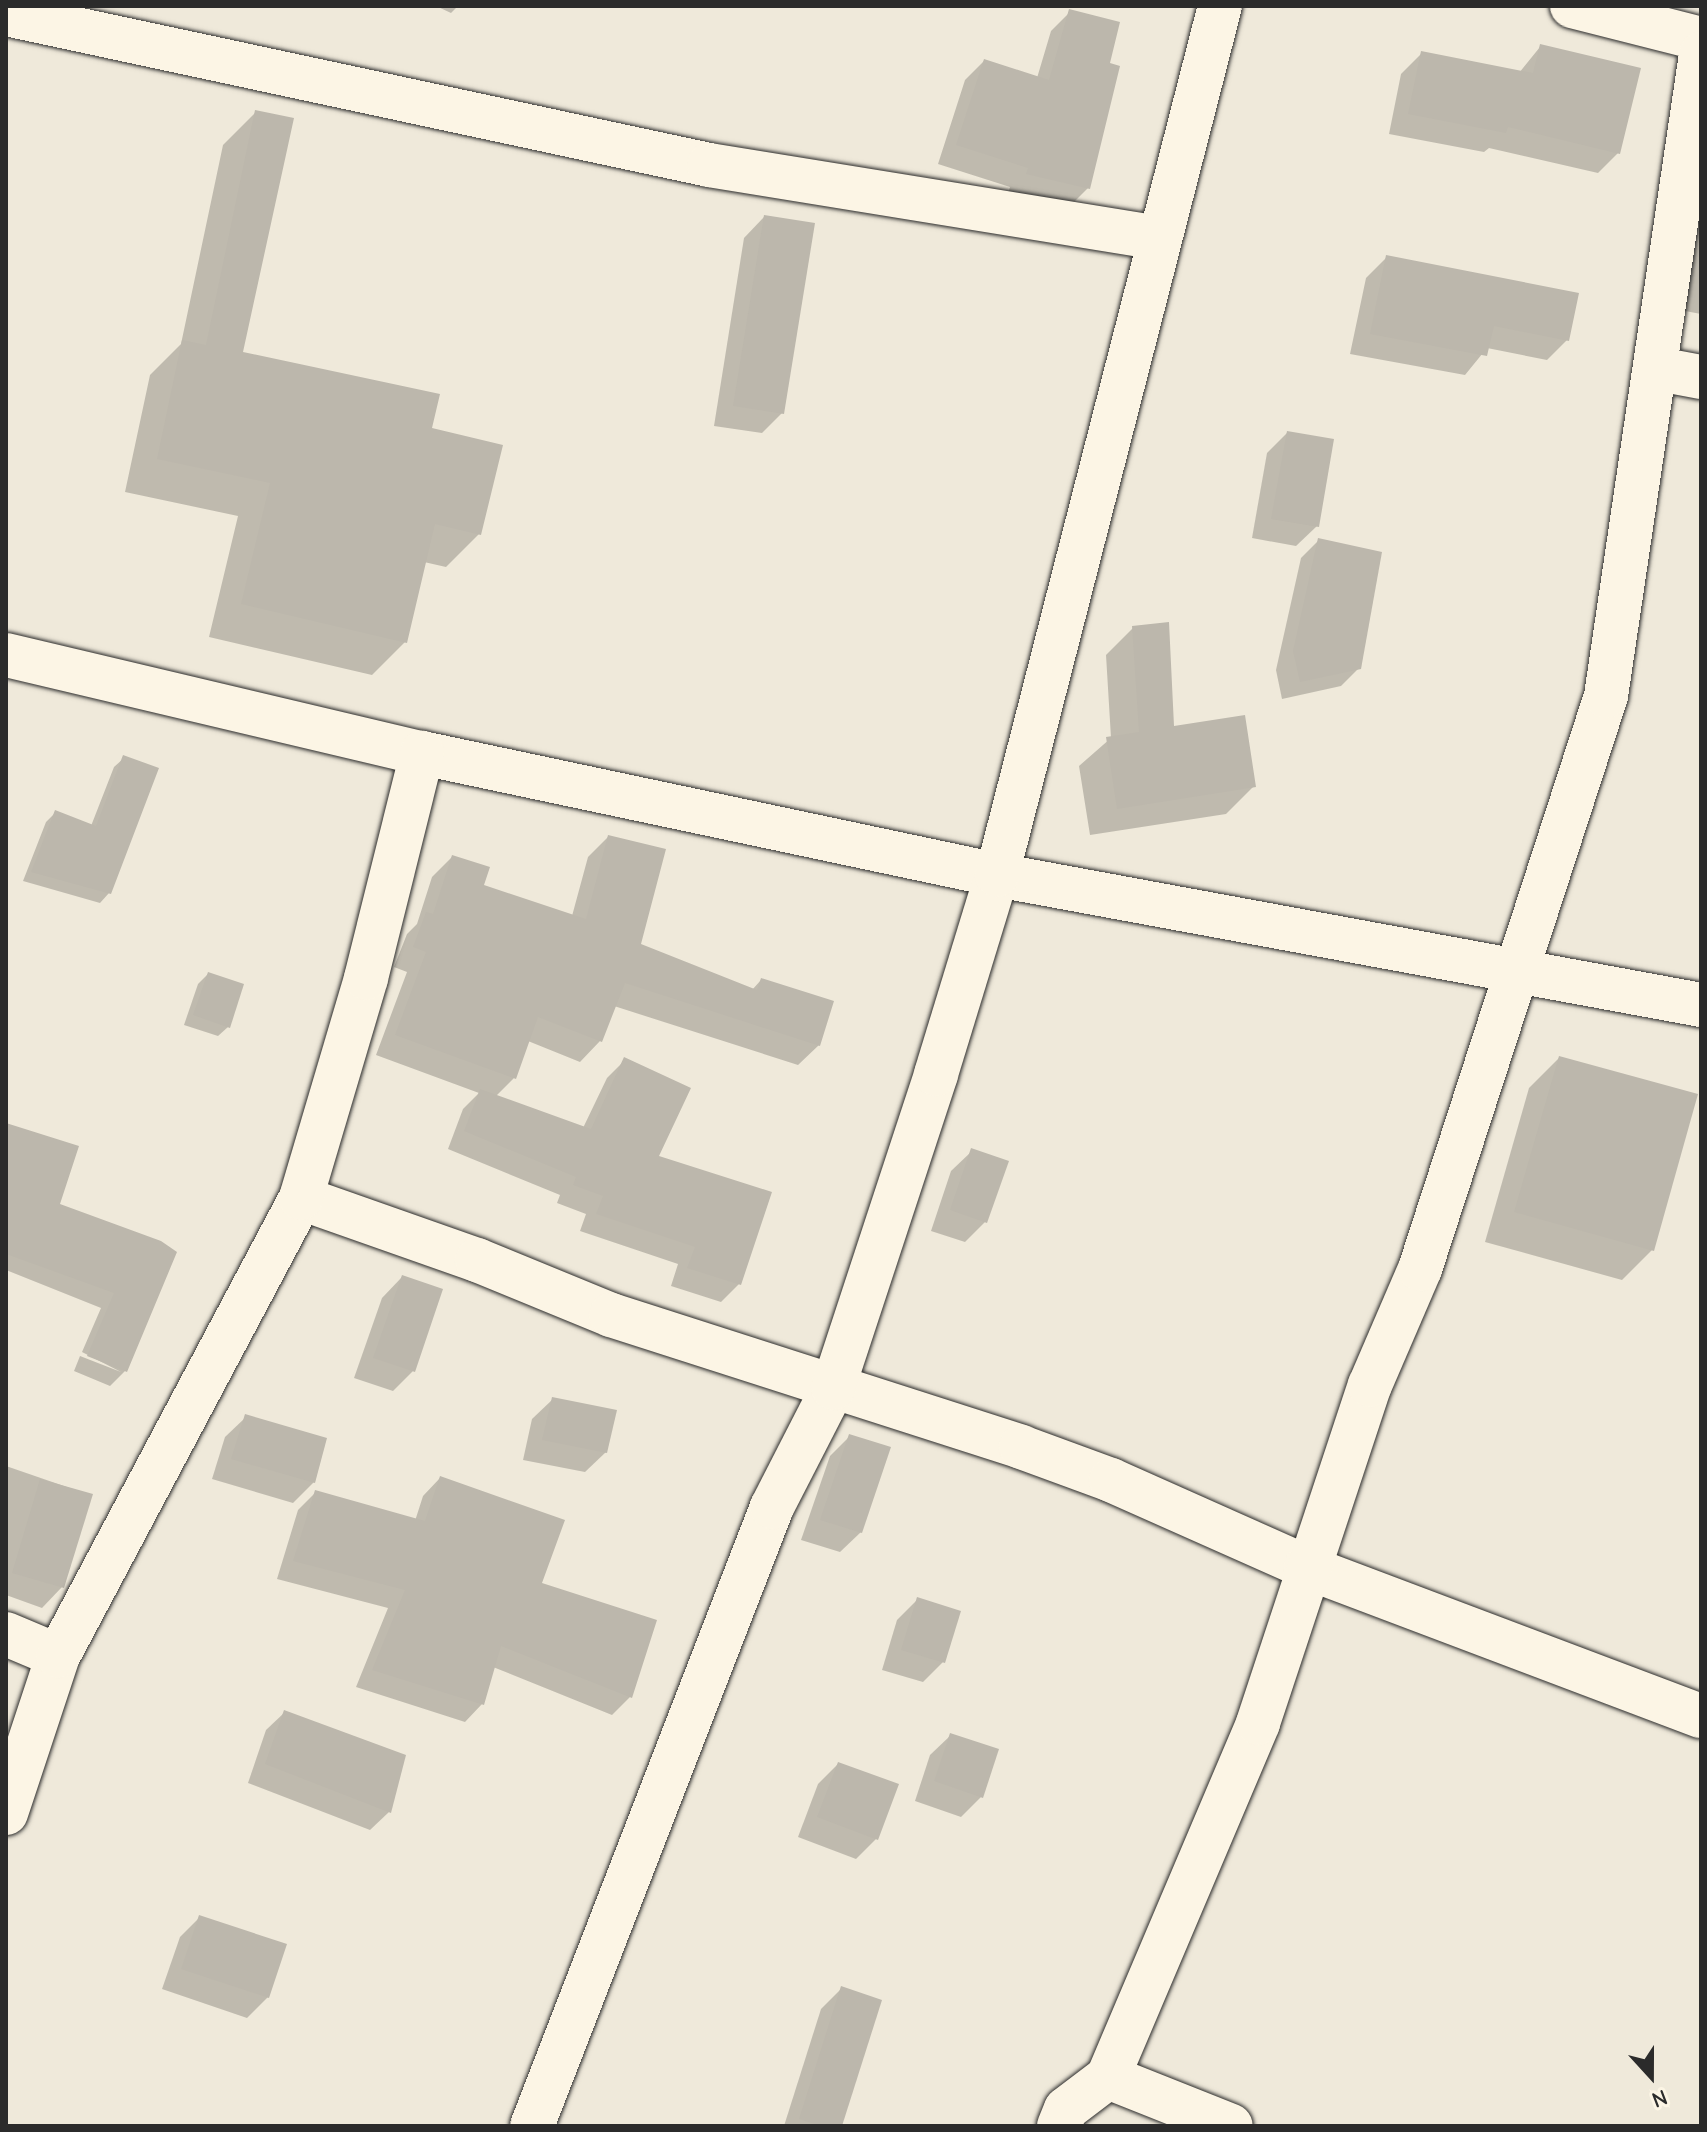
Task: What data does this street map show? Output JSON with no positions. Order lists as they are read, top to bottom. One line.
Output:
{"north":"bottom"}
